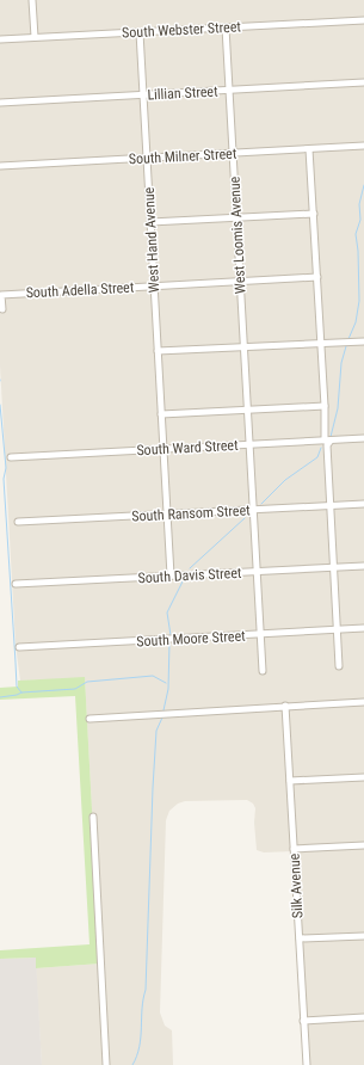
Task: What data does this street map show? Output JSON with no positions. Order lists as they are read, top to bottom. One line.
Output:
{"streets":{"street":["South Webster Street","Lillian Street","South Milner Street","West Loomis Avenue","West Hand Avenue","South Adella Street","South Ward Street","South Ransom Street","South Davis Street","South Moore Street","Silk Avenue"]},"crossings":[["South Webster Street","West Loomis Avenue"],["South Webster Street","West Hand Avenue"],["Lillian Street","West Loomis Avenue"],["Lillian Street","West Hand Avenue"],["South Milner Street","West Loomis Avenue"],["South Milner Street","West Hand Avenue"],["West Loomis Avenue","South Adella Street"],["West Loomis Avenue","South Ward Street"],["West Loomis Avenue","South Ransom Street"],["West Loomis Avenue","South Davis Street"],["West Loomis Avenue","South Moore Street"],["West Hand Avenue","South Adella Street"],["West Hand Avenue","South Ward Street"],["West Hand Avenue","South Ransom Street"],["West Hand Avenue","South Davis Street"]]}
